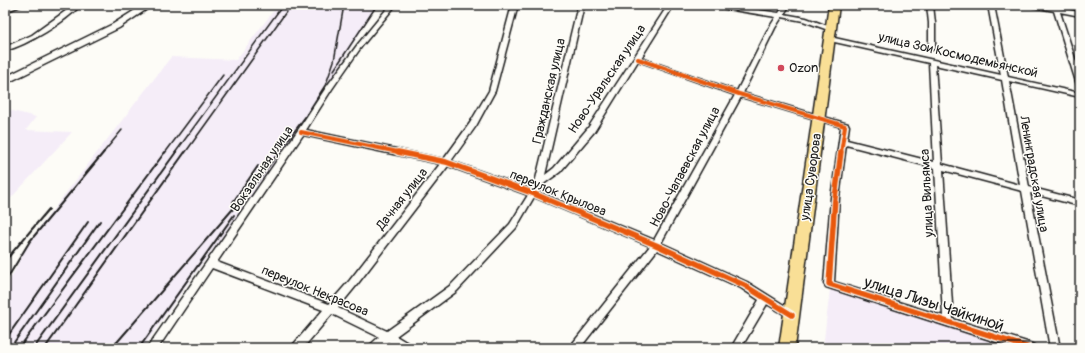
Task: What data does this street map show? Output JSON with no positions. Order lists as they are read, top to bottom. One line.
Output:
{"streets":{"main road":["улица Суворова"],"street":["улица Зои Космодемьянской","Ново-Уральская улица","Гражданская улица","Ново-Чапаевская улица","Вокзальная улица","Ленинградская улица","переулок Крылова","улица Вильямса","Дачная улица","переулок Некрасова","улица Лизы Чайкиной"]},"crossings":[["улица Зои Космодемьянской","Ново-Чапаевская улица"],["улица Зои Космодемьянской","Ленинградская улица"],["улица Зои Космодемьянской","улица Суворова"],["улица Зои Космодемьянской","улица Вильямса"],["Ново-Уральская улица","Гражданская улица"],["Ново-Уральская улица","переулок Крылова"],["Ново-Уральская улица","переулок Некрасова"],["Ново-Чапаевская улица","переулок Крылова"],["Вокзальная улица","переулок Крылова"],["Вокзальная улица","переулок Некрасова"],["улица Суворова","переулок Крылова"],["переулок Крылова","Дачная улица"],["улица Вильямса","улица Лизы Чайкиной"],["Дачная улица","переулок Некрасова"]],"places":["Ozon"]}
